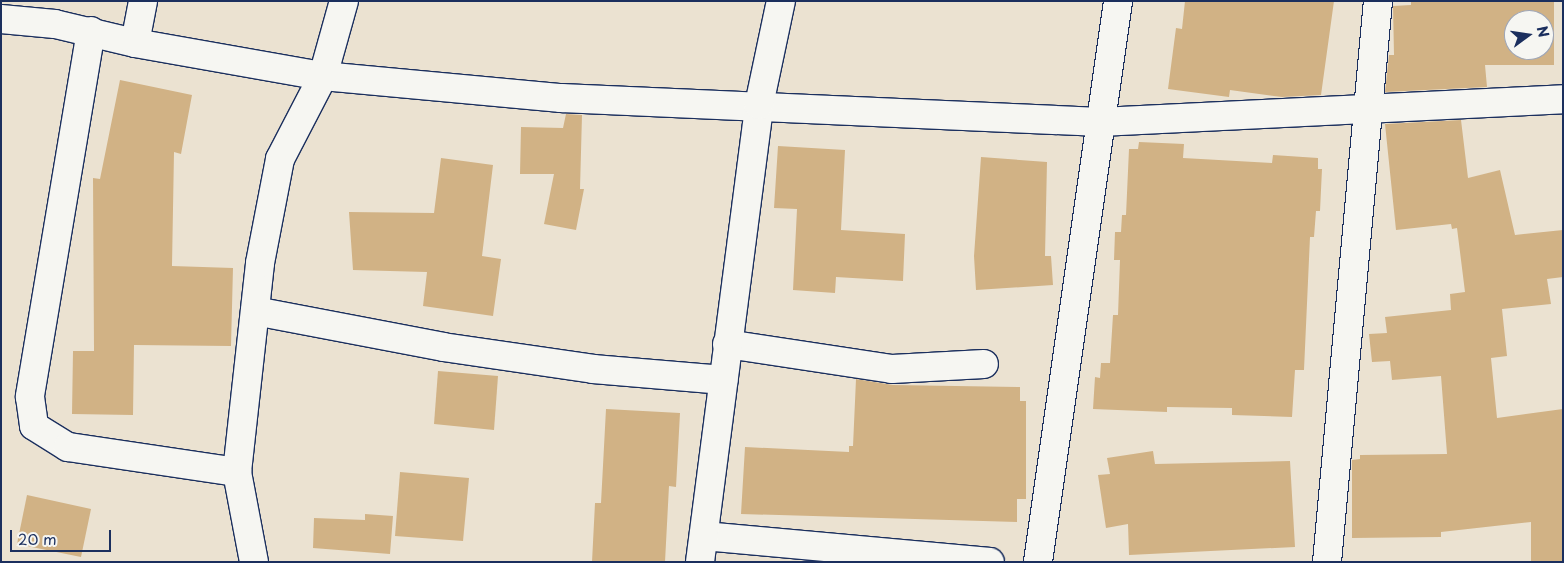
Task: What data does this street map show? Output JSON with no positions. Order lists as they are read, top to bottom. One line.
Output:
{"scale_bar":"20 m","north":"right"}
